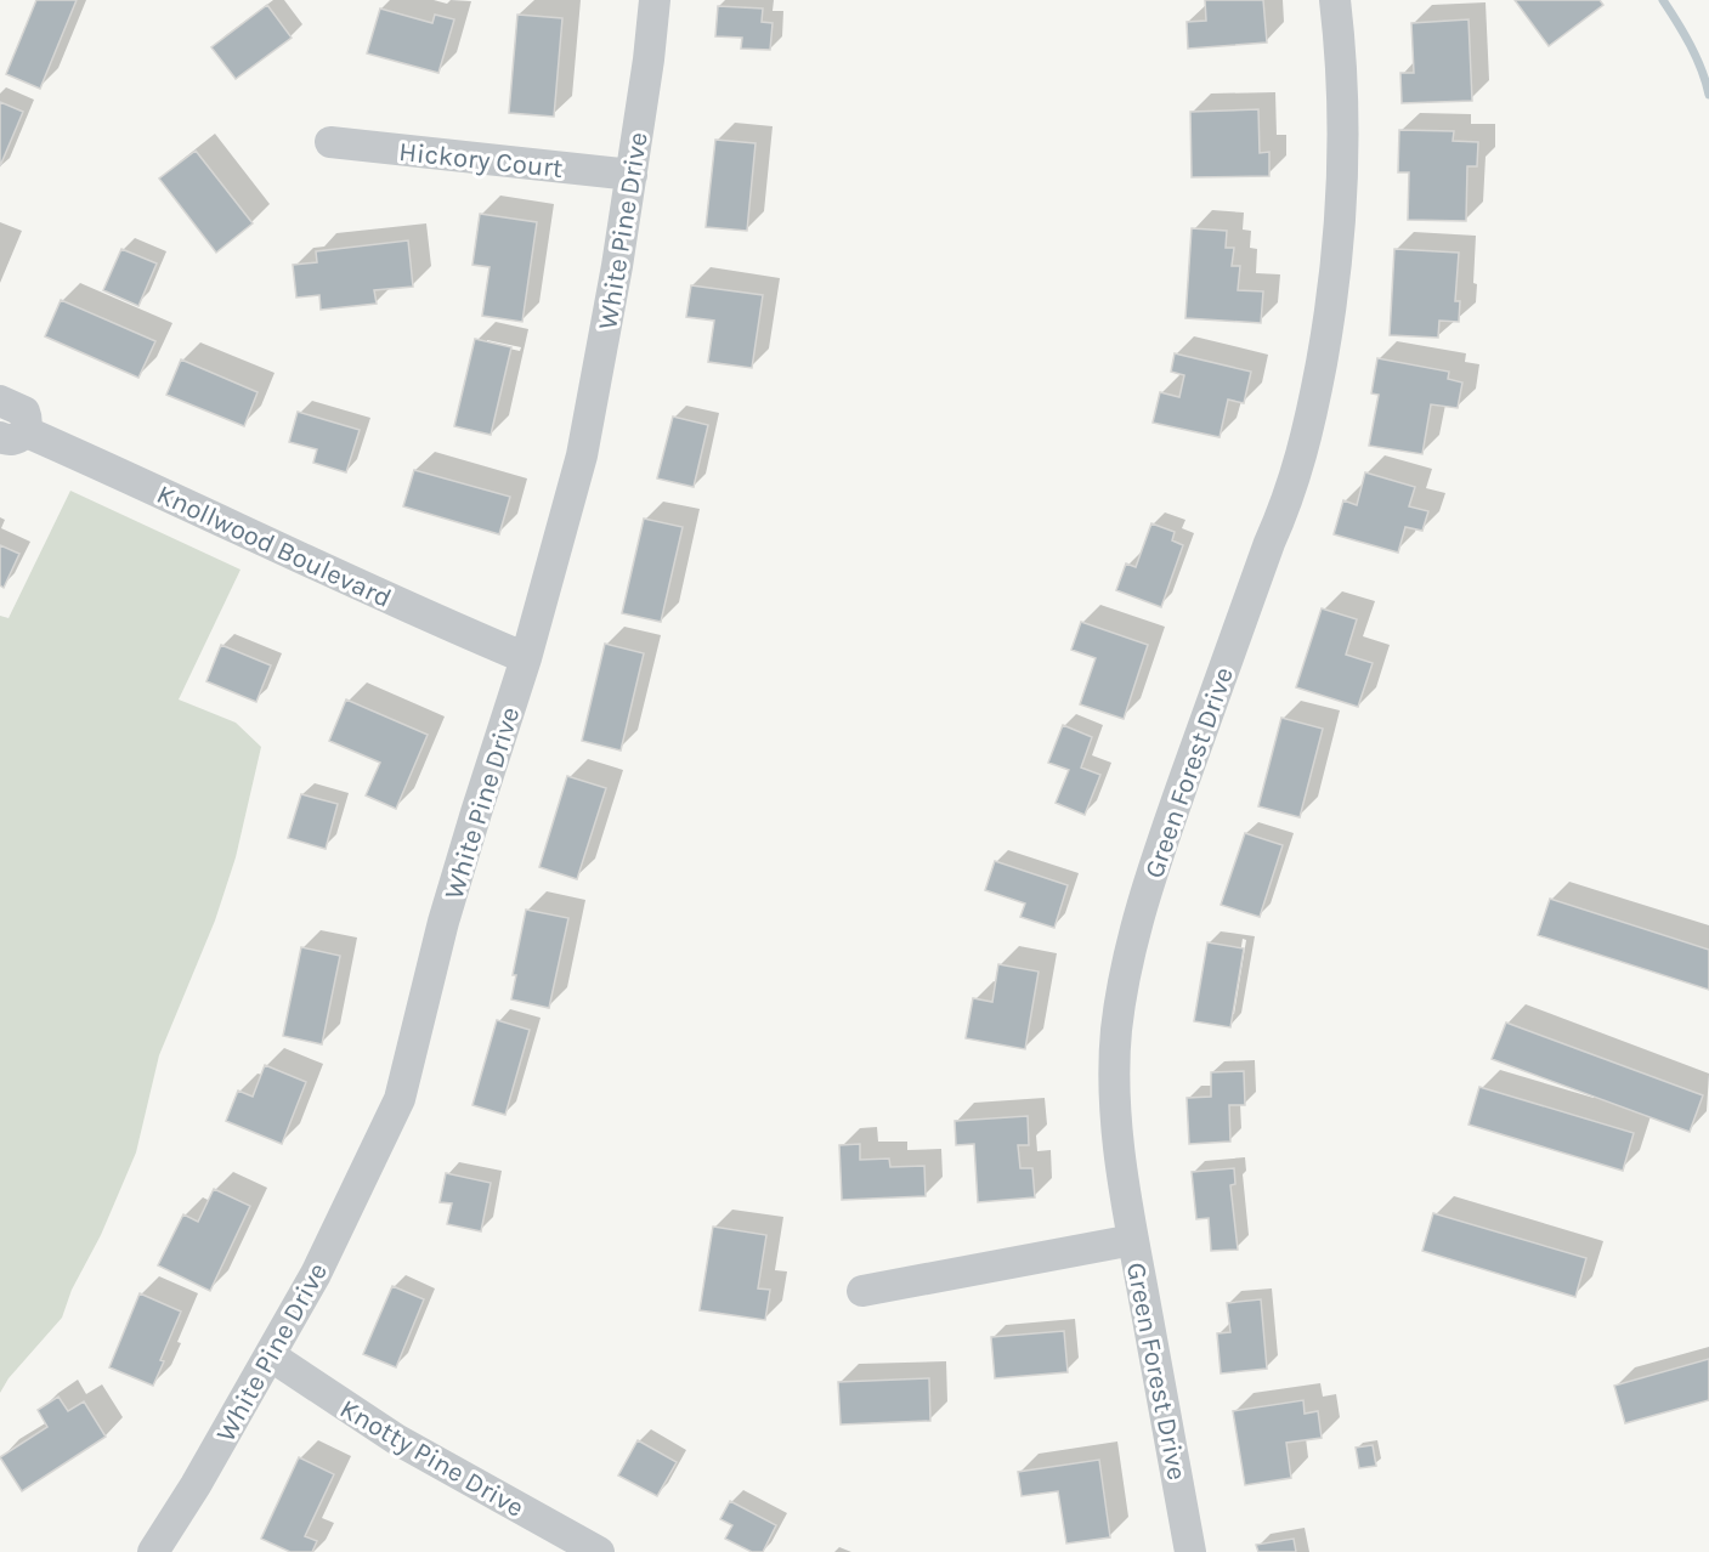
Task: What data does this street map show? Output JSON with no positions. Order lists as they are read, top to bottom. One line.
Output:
{"streets":{"street":["Hickory Court","White Pine Drive","Knollwood Boulevard","Green Forest Drive","Knotty Pine Drive"]},"crossings":[["Hickory Court","White Pine Drive"],["White Pine Drive","Knollwood Boulevard"],["White Pine Drive","Knotty Pine Drive"]]}
